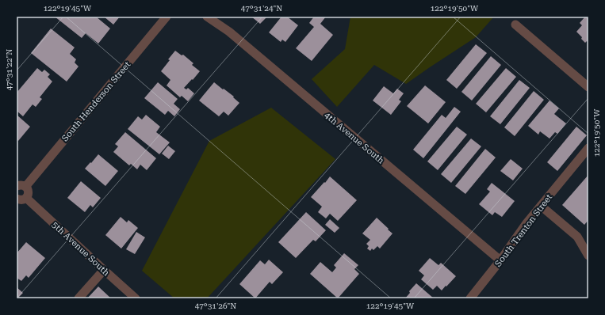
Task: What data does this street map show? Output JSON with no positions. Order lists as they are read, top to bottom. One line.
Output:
{"streets":{"street":["South Henderson Street","4th Avenue South","South Trenton Street","5th Avenue South"]},"crossings":[["4th Avenue South","South Trenton Street"]],"coordinates":["122°19'45\"W","47°31'24\"N","122°19'50\"W","47°31'22\"N","47°31'26\"N"]}
